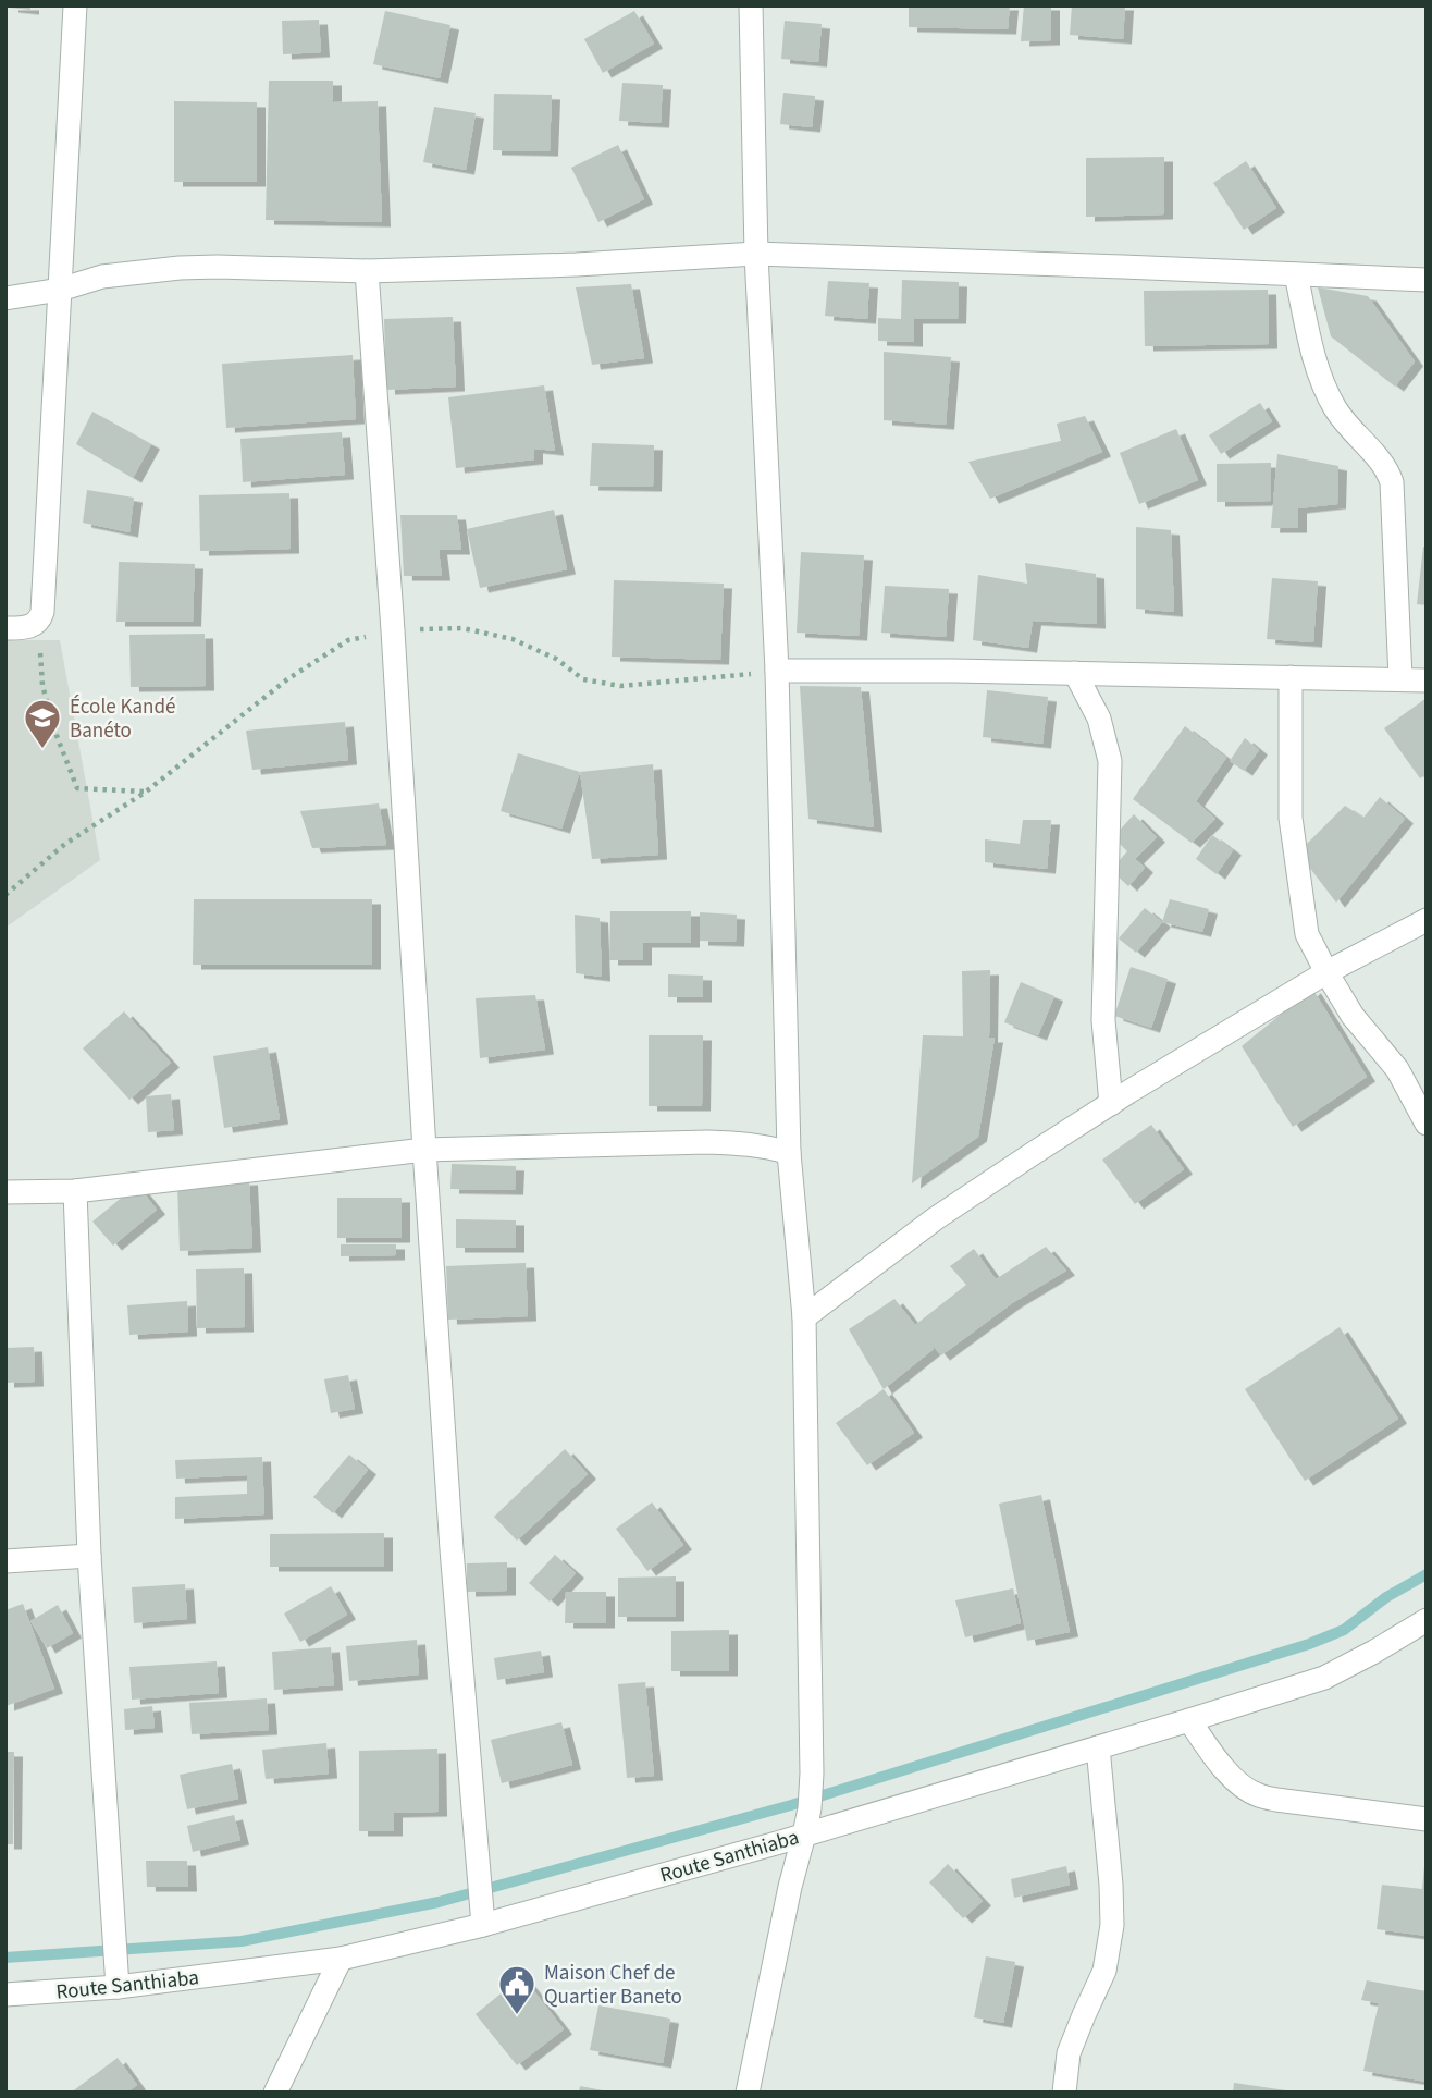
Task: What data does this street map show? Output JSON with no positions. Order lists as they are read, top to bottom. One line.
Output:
{"streets":{"street":["Route Santhiaba"]},"places":{"school or university":["École Kandé Banéto"],"public building":["Maison Chef de Quartier Baneto"]}}
